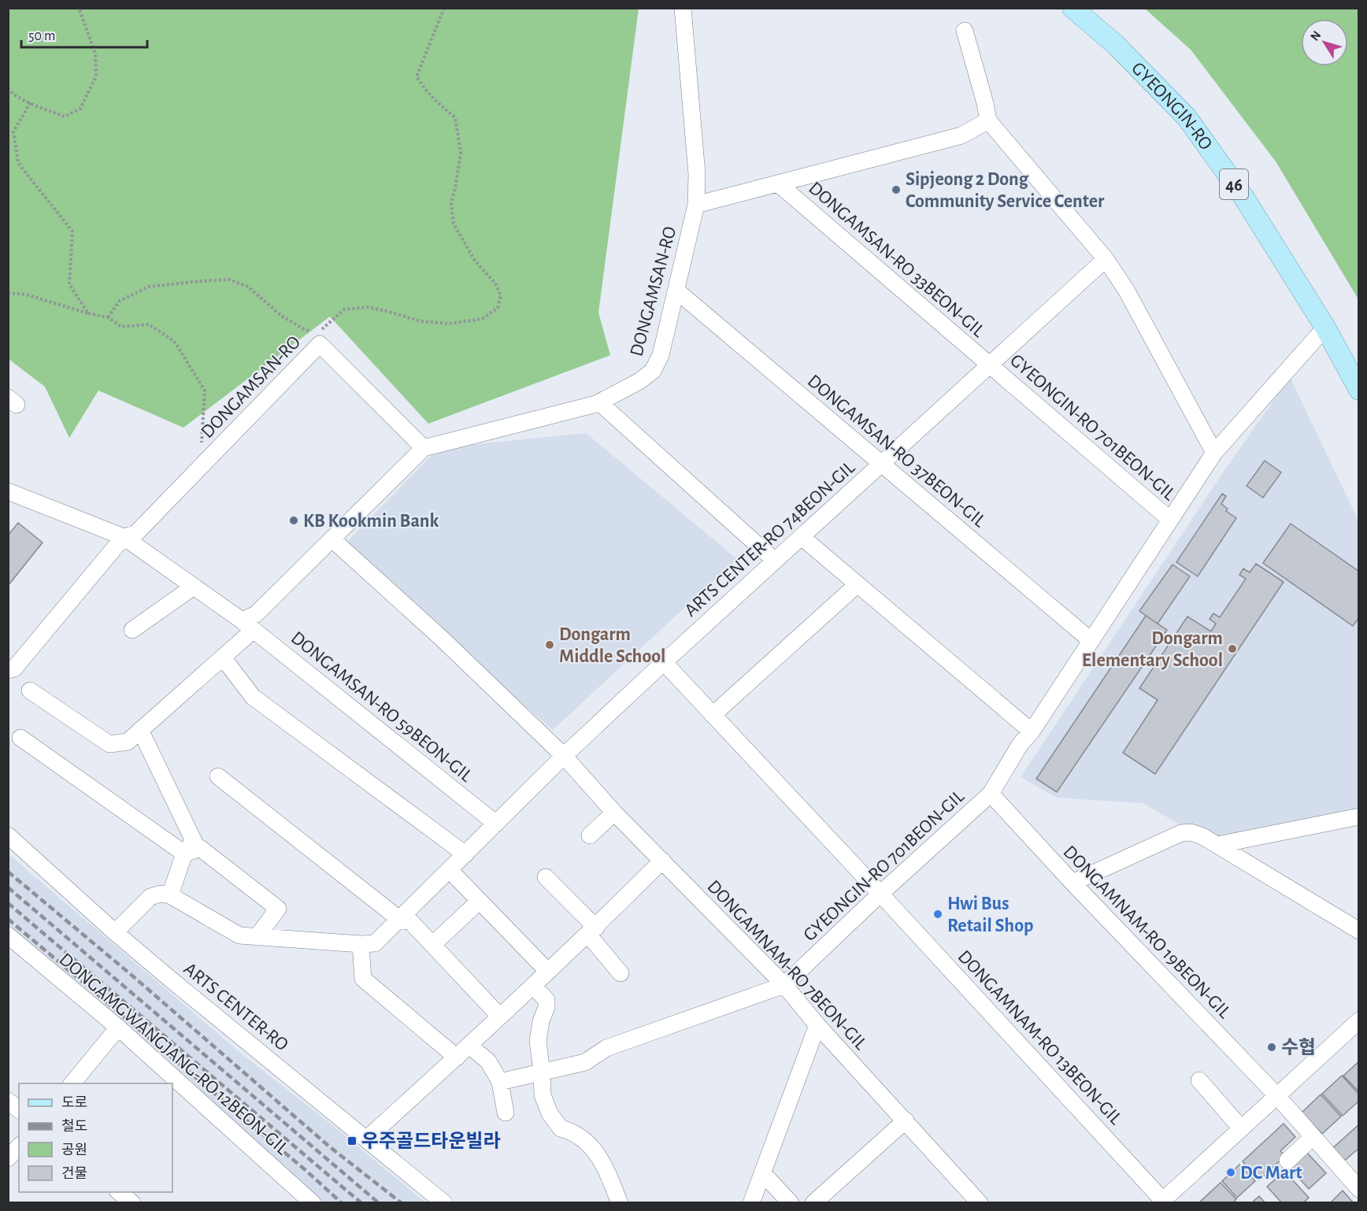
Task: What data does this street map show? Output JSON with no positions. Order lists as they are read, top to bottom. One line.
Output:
{"streets":{"main road":["GYEONGIN-RO","46"],"street":["DONGAMSAN-RO 33BEON-GIL","DONGAMSAN-RO","GYEONGIN-RO 701BEON-GIL","DONGAMSAN-RO 37BEON-GIL","ARTS CENTER-RO 74BEON-GIL","DONGAMSAN-RO 59BEON-GIL","DONGAMNAM-RO 19BEON-GIL","DONGAMNAM-RO 7BEON-GIL","ARTS CENTER-RO","DONGAMNAM-RO 13BEON-GIL","DONGAMGWANGJANG-RO 12BEON-GIL"]},"crossings":[["GYEONGIN-RO","GYEONGIN-RO 701BEON-GIL"],["DONGAMSAN-RO 33BEON-GIL","DONGAMSAN-RO"],["DONGAMSAN-RO 33BEON-GIL","GYEONGIN-RO 701BEON-GIL"],["DONGAMSAN-RO 33BEON-GIL","ARTS CENTER-RO 74BEON-GIL"],["DONGAMSAN-RO","DONGAMSAN-RO 37BEON-GIL"],["GYEONGIN-RO 701BEON-GIL","DONGAMSAN-RO 37BEON-GIL"],["GYEONGIN-RO 701BEON-GIL","ARTS CENTER-RO 74BEON-GIL"],["GYEONGIN-RO 701BEON-GIL","DONGAMNAM-RO 19BEON-GIL"],["GYEONGIN-RO 701BEON-GIL","DONGAMNAM-RO 7BEON-GIL"],["GYEONGIN-RO 701BEON-GIL","DONGAMNAM-RO 13BEON-GIL"],["DONGAMSAN-RO 37BEON-GIL","ARTS CENTER-RO 74BEON-GIL"],["ARTS CENTER-RO 74BEON-GIL","DONGAMSAN-RO 59BEON-GIL"],["ARTS CENTER-RO 74BEON-GIL","DONGAMNAM-RO 7BEON-GIL"],["ARTS CENTER-RO 74BEON-GIL","DONGAMNAM-RO 13BEON-GIL"]],"places":{"other":["Sipjeong 2 Dong Community Service Center","KB Kookmin Bank","Dongarm Middle School","Dongarm Elementary School","Hwi Bus Retail Shop","수협","DC Mart"],"transit":["우주골드타운빌라"]},"legend":["도로","철도","공원","건물"],"scale_bar":"50 m","north":"top left"}
